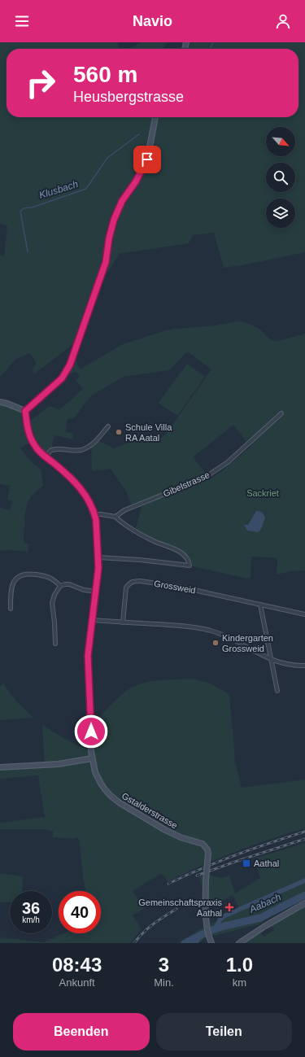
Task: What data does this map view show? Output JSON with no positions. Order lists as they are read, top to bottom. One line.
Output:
{"streets":{"street":["Gibelstrasse","Grossweid","Gstalderstrasse"]},"water":["Klusbach","Aabach"],"parks":["Sackriet"],"places":{"other":["Schule Villa RA Aatal","Kindergarten Grossweid"],"transit":["Aathal"],"health":["Gemeinschaftspraxis Aathal"]},"north":"bottom right","page":{"header":"Navio","turn":["560 m","Heusbergstrasse"],"speed":"36 km/h","limit":"40","eta":["08:43","Ankunft","3","Min.","1.0","km"],"buttons":["Beenden","Teilen"]}}
